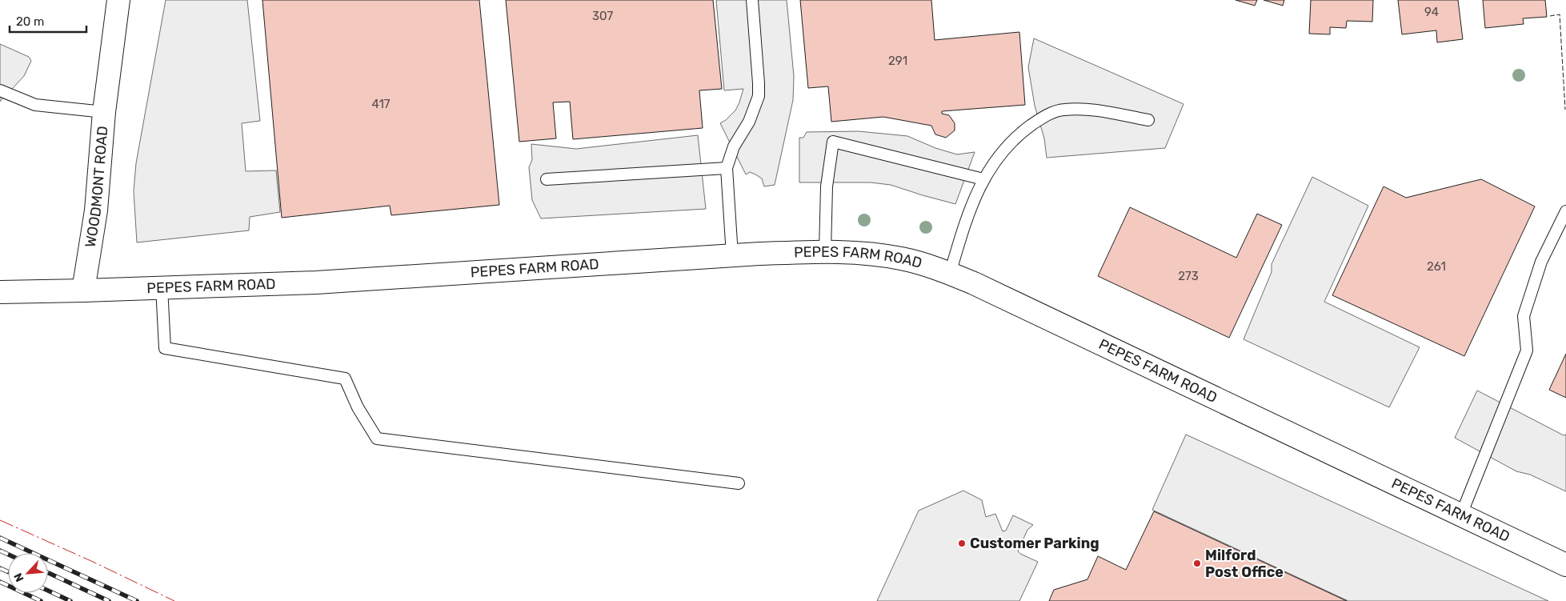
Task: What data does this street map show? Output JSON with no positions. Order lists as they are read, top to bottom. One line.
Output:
{"streets":{"street":["WOODMONT ROAD","PEPES FARM ROAD"]},"crossings":[["WOODMONT ROAD","PEPES FARM ROAD"]],"places":["Customer Parking","Milford Post Office"],"house_numbers":["94","307","291","417","261","273"],"scale_bar":"20 m","north":"bottom left"}
